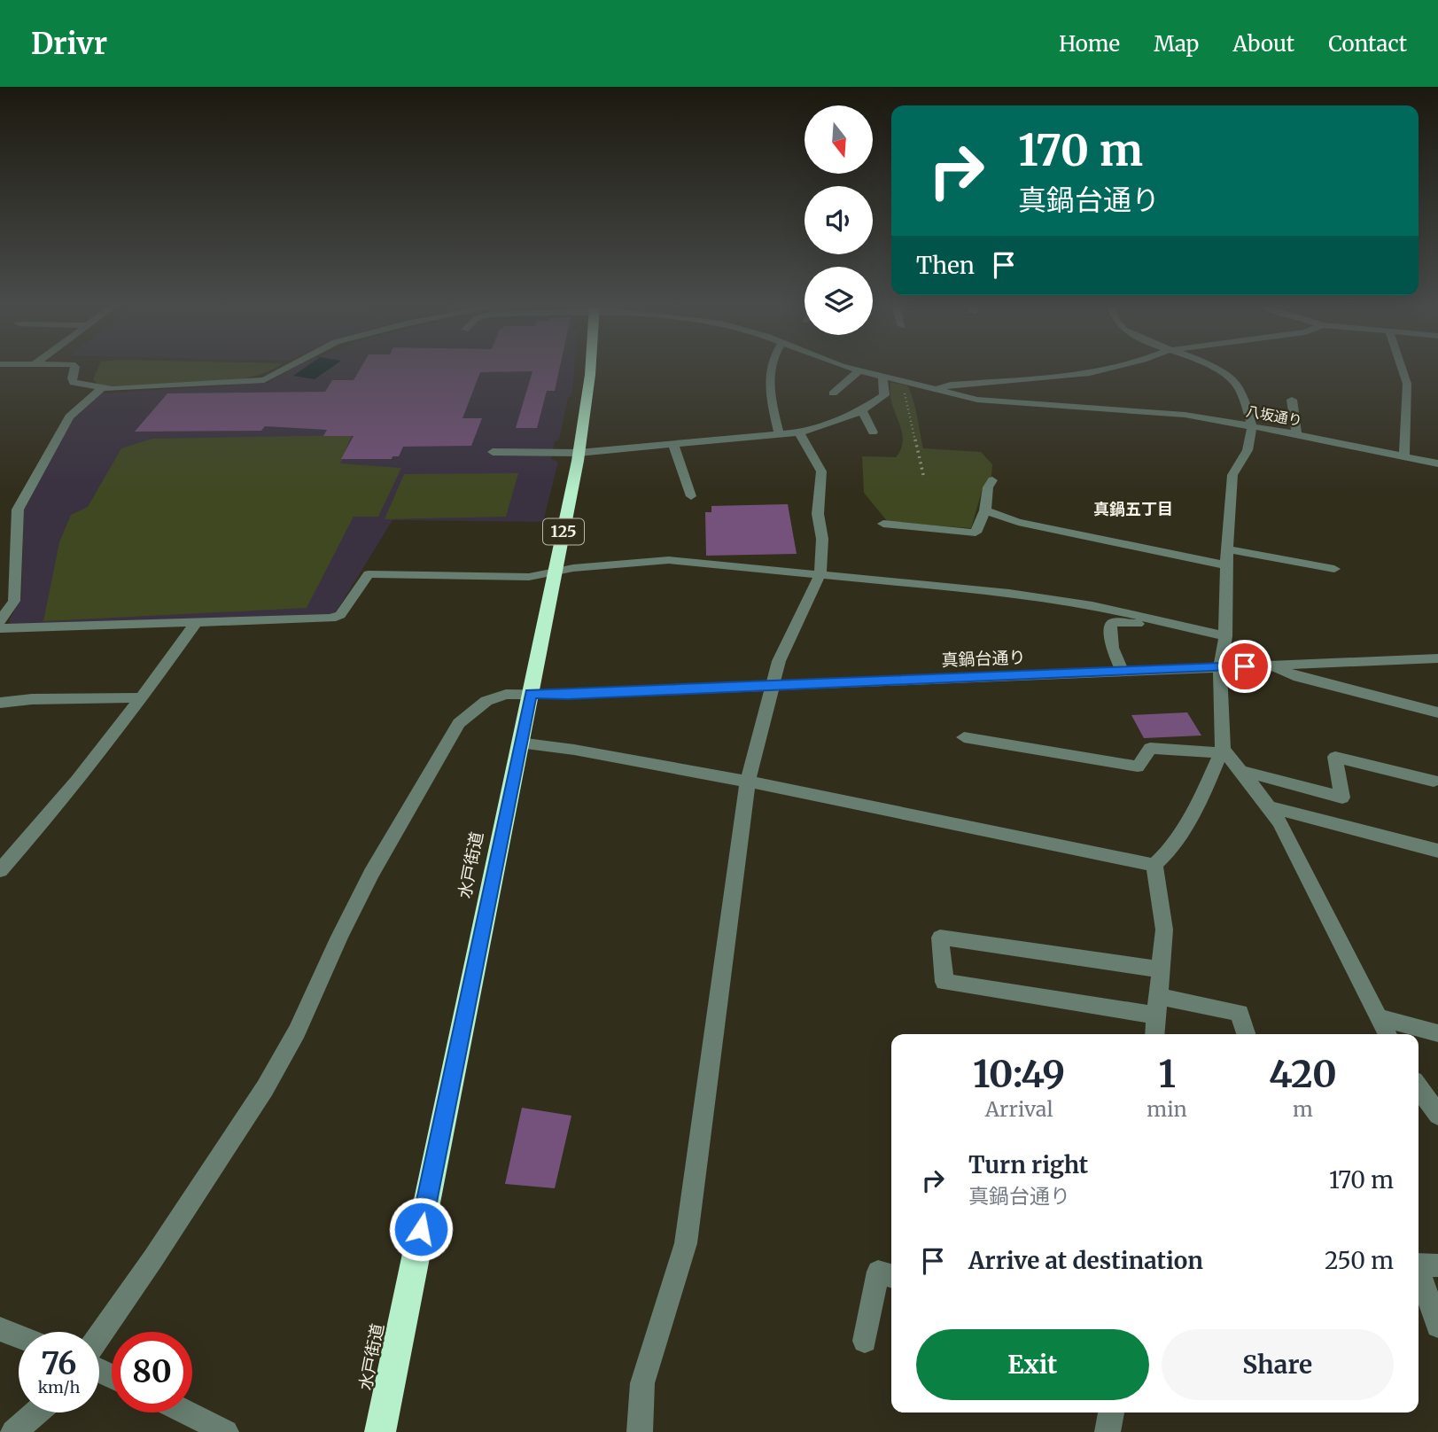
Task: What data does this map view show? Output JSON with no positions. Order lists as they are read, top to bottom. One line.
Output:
{"streets":{"highway":["125","水戸街道"],"street":["八坂通り","真鍋台通り"]},"crossings":[["真鍋台通り","水戸街道"]],"districts":["真鍋五丁目"],"north":"bottom","page":{"header":"Drivr","nav":["Home","Map","About","Contact"],"turn":["170 m","真鍋台通り"],"then":"Then","eta":["10:49","Arrival","1","min","420","m"],"list":[{"name":"Turn right","note":"真鍋台通り","value":"170 m"},{"name":"Arrive at destination","value":"250 m"}],"buttons":["Exit","Share"],"speed":"76 km/h","limit":"80"}}
